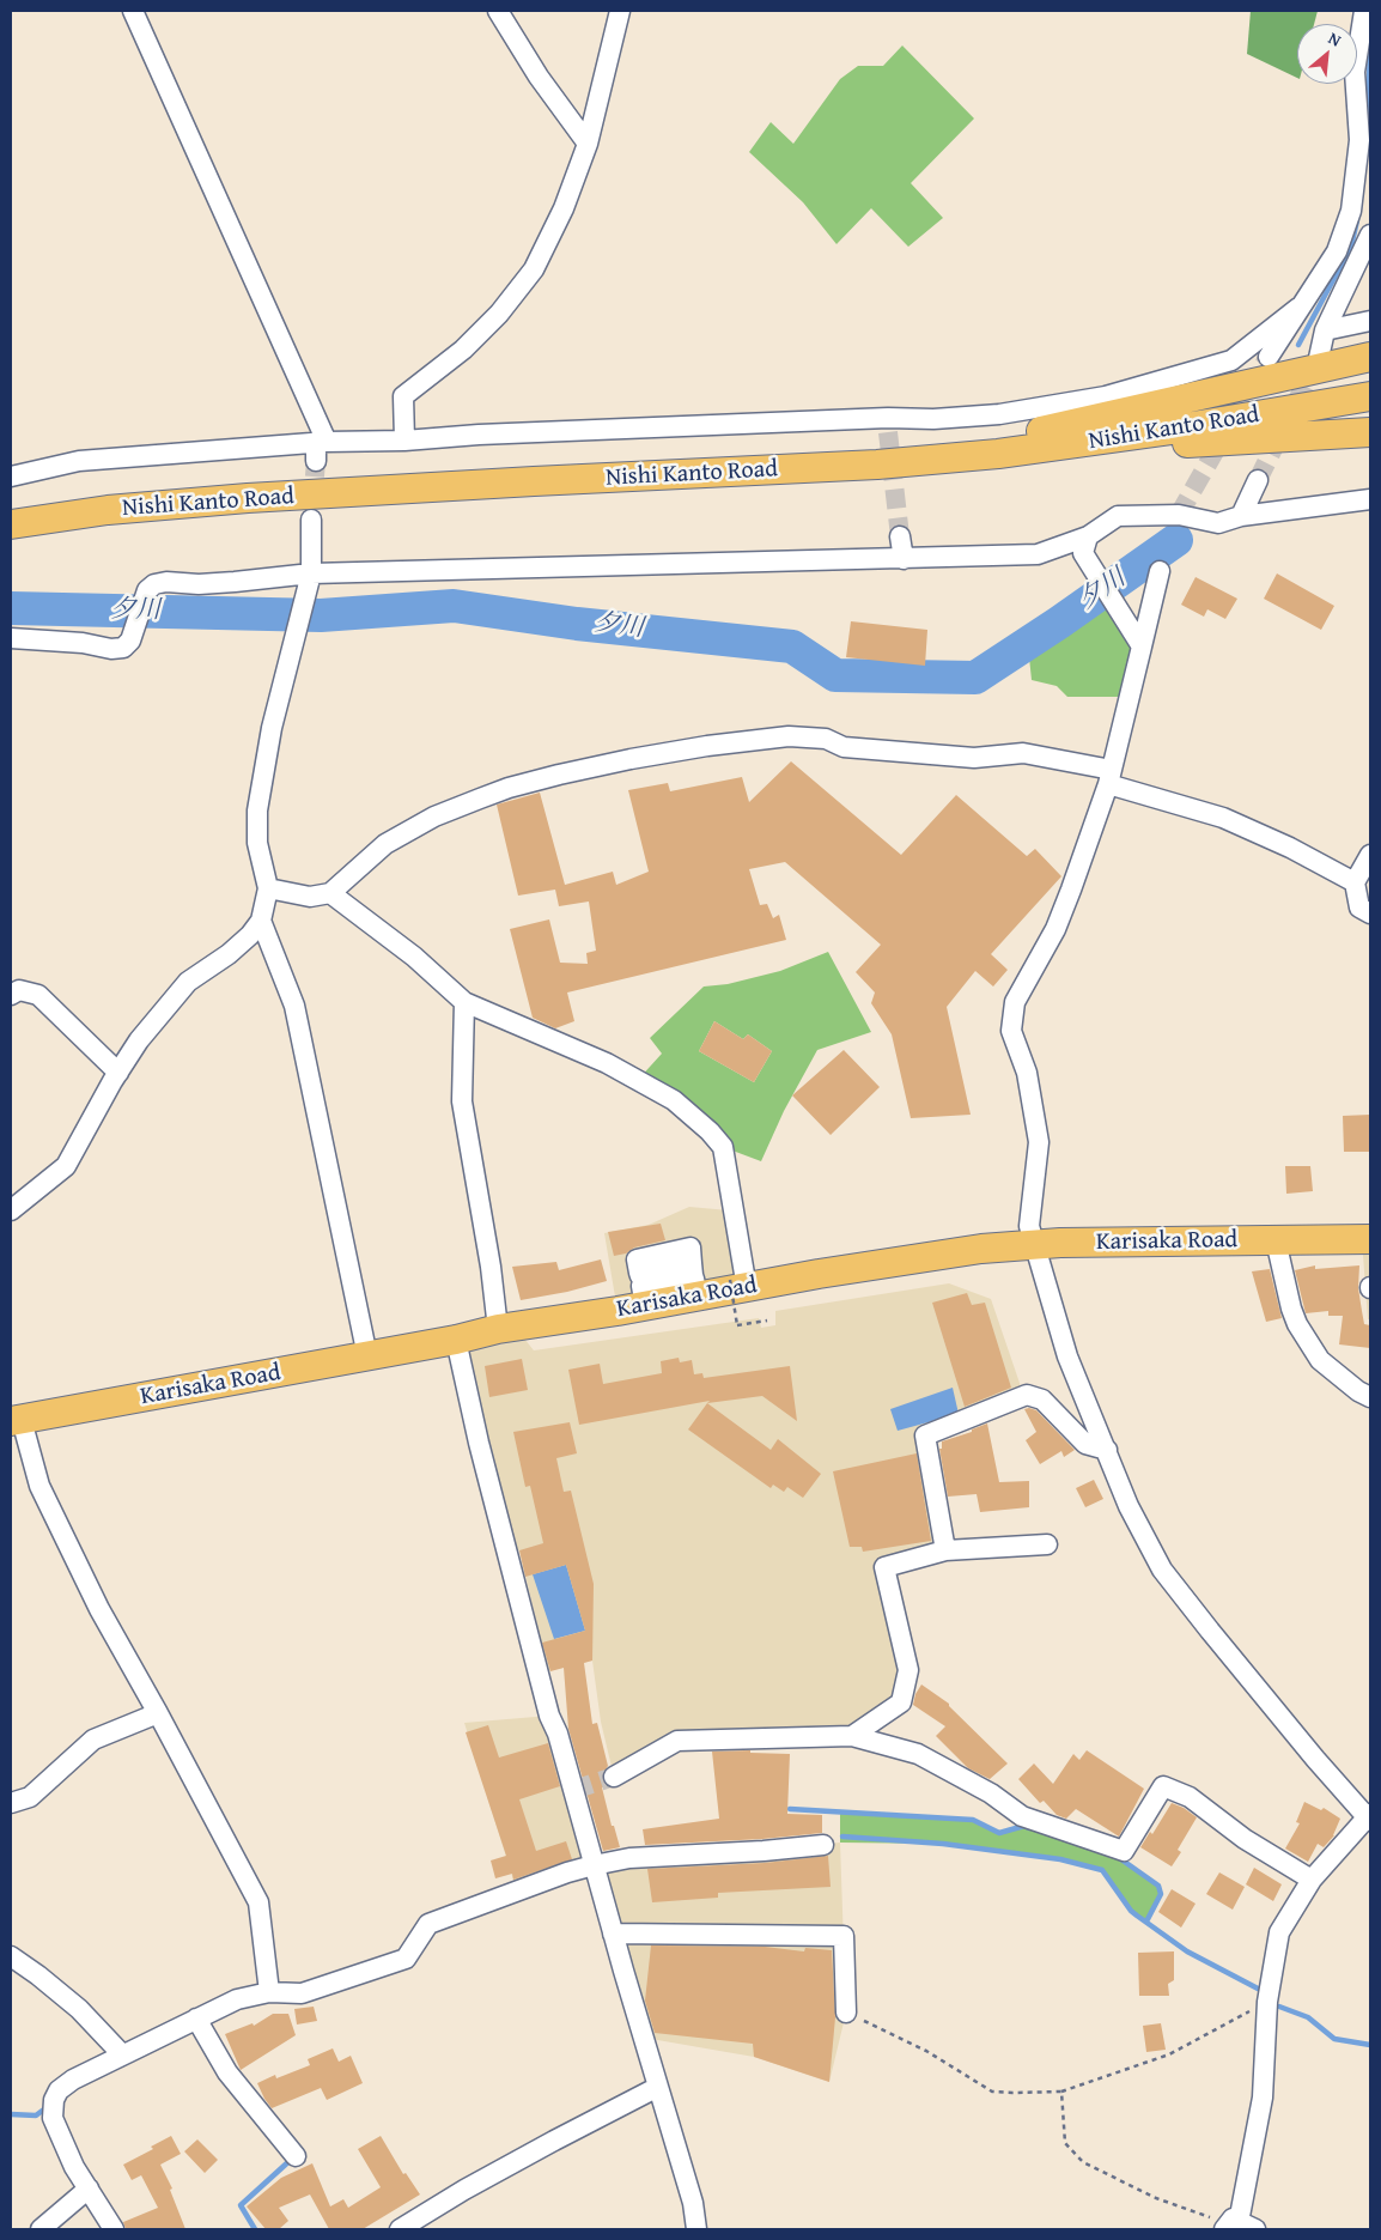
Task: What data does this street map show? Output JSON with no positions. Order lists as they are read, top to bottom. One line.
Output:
{"streets":{"highway":["Nishi Kanto Road","Karisaka Road"]},"water":["夕川"],"north":"top right"}
